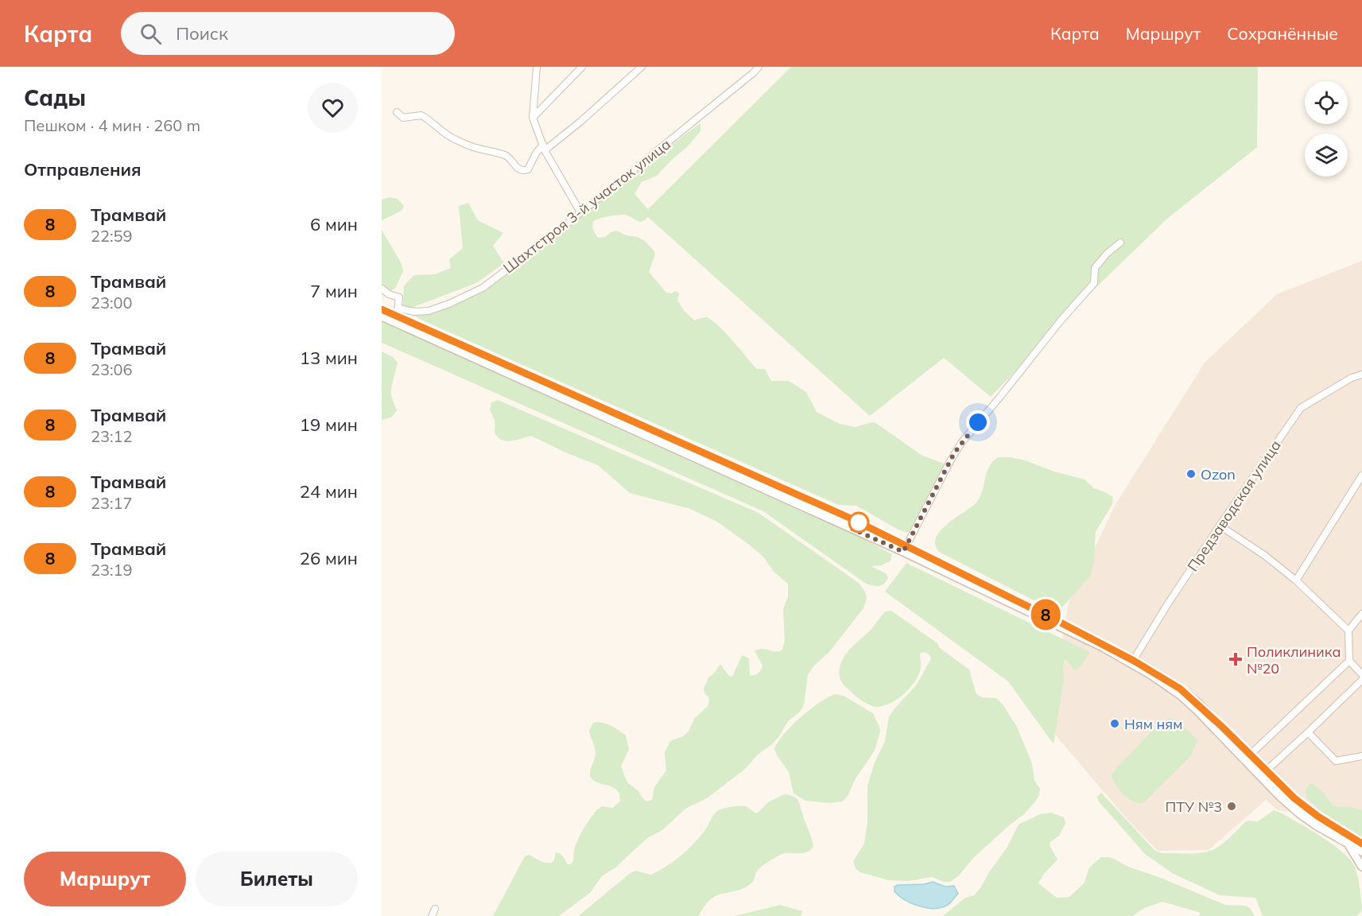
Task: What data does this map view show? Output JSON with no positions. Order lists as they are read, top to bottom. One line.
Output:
{"streets":{"street":["Шахтстроя 3-й участок улица","Предзаводская улица"]},"places":{"other":["Ozon","Ням ням","ПТУ №3"],"health":["Поликлиника №20"]},"lines":["tram line 8"],"page":{"header":"Карта","search":"Поиск","nav":["Карта","Маршрут","Сохранённые"],"heading":[["Сады","Пешком · 4 мин · 260 m"],"Отправления"],"on_map":"8","list":[{"mark":"8","name":"Трамвай","note":"22:59","value":"6 мин"},{"mark":"8","name":"Трамвай","note":"23:00","value":"7 мин"},{"mark":"8","name":"Трамвай","note":"23:06","value":"13 мин"},{"mark":"8","name":"Трамвай","note":"23:12","value":"19 мин"},{"mark":"8","name":"Трамвай","note":"23:17","value":"24 мин"},{"mark":"8","name":"Трамвай","note":"23:19","value":"26 мин"}],"buttons":["Маршрут","Билеты"]}}
